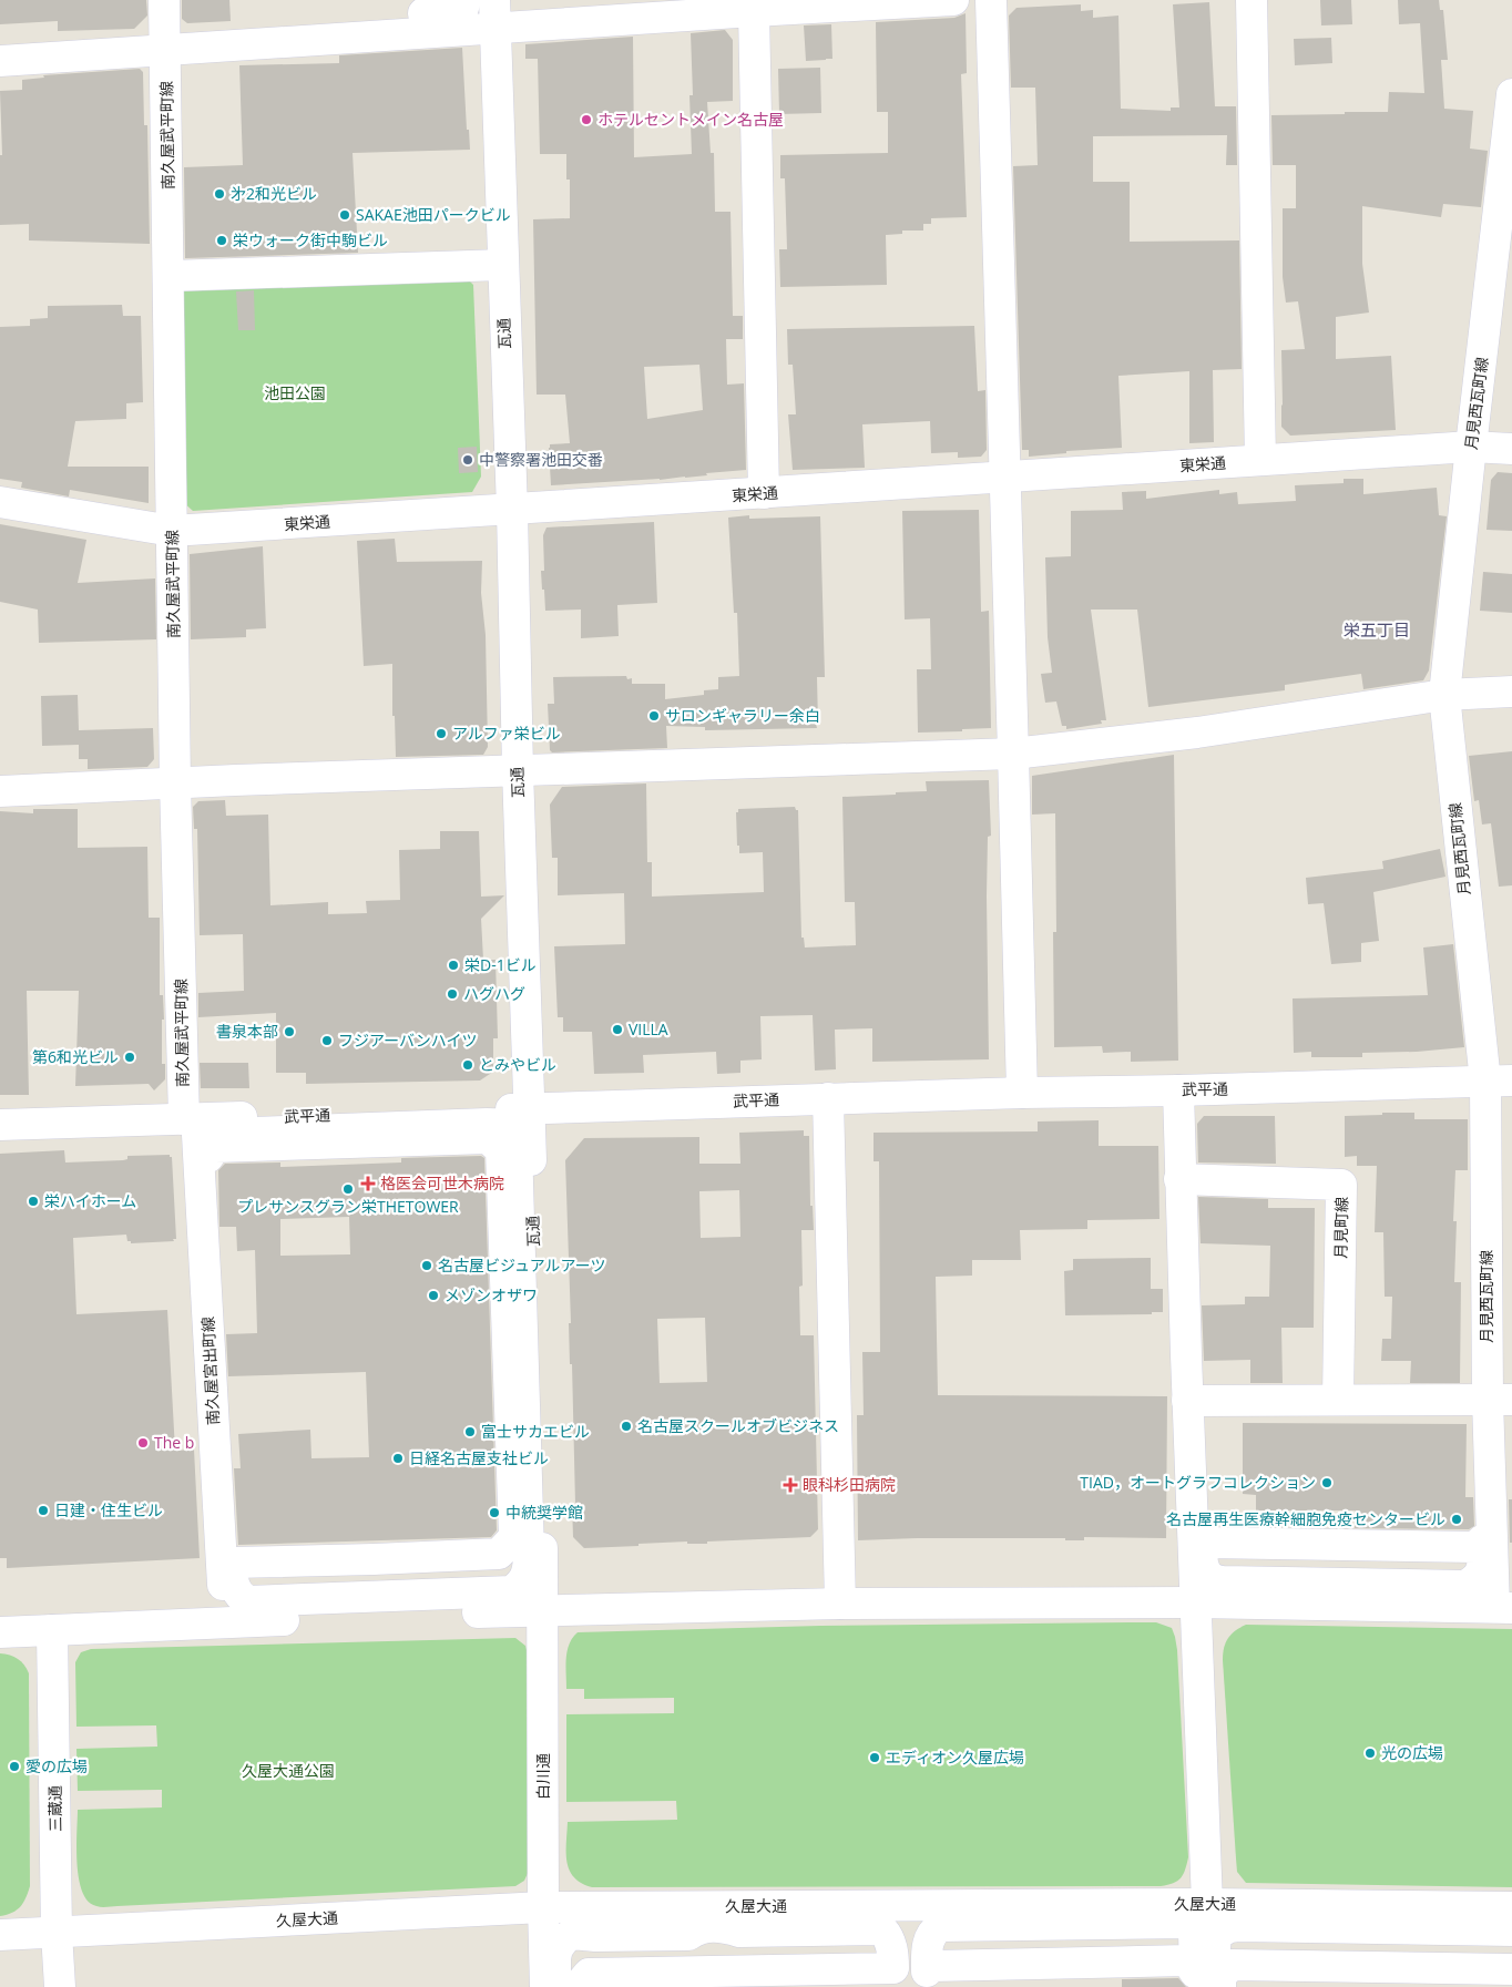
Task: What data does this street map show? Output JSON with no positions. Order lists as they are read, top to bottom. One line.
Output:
{"streets":{"street":["南久屋武平町線","瓦通","月見西瓦町線","東栄通","武平通","月見町線","南久屋宮出町線","白川通","三蔵通","久屋大通"]},"crossings":[["南久屋武平町線","東栄通"],["南久屋武平町線","武平通"],["南久屋武平町線","南久屋宮出町線"],["瓦通","東栄通"],["瓦通","武平通"],["瓦通","白川通"],["月見西瓦町線","東栄通"],["月見西瓦町線","武平通"],["武平通","南久屋宮出町線"],["白川通","久屋大通"],["三蔵通","久屋大通"]],"districts":["栄五丁目"],"parks":["池田公園","久屋大通公園"],"places":{"other":["ホテルセントメイン名古屋","㐧2和光ビル","SAKAE池田パークビル","栄ウォーク街中駒ビル","中警察署池田交番","サロンギャラリー余白","アルファ栄ビル","栄D-1ビル","ハグハグ","VILLA","書泉本部","フジアーバンハイツ","第6和光ビル","とみやビル","プレサンスグラン栄THETOWER","栄ハイホーム","名古屋ビジュアルアーツ","メゾンオザワ","名古屋スクールオブビジネス","富士サカエビル","The b","日経名古屋支社ビル","TIAD，オートグラフコレクション","日建・住生ビル","中統奨学館","名古屋再生医療幹細胞免疫センタービル","光の広場","エディオン久屋広場","愛の広場"],"health":["格医会可世木病院","眼科杉田病院"]}}
